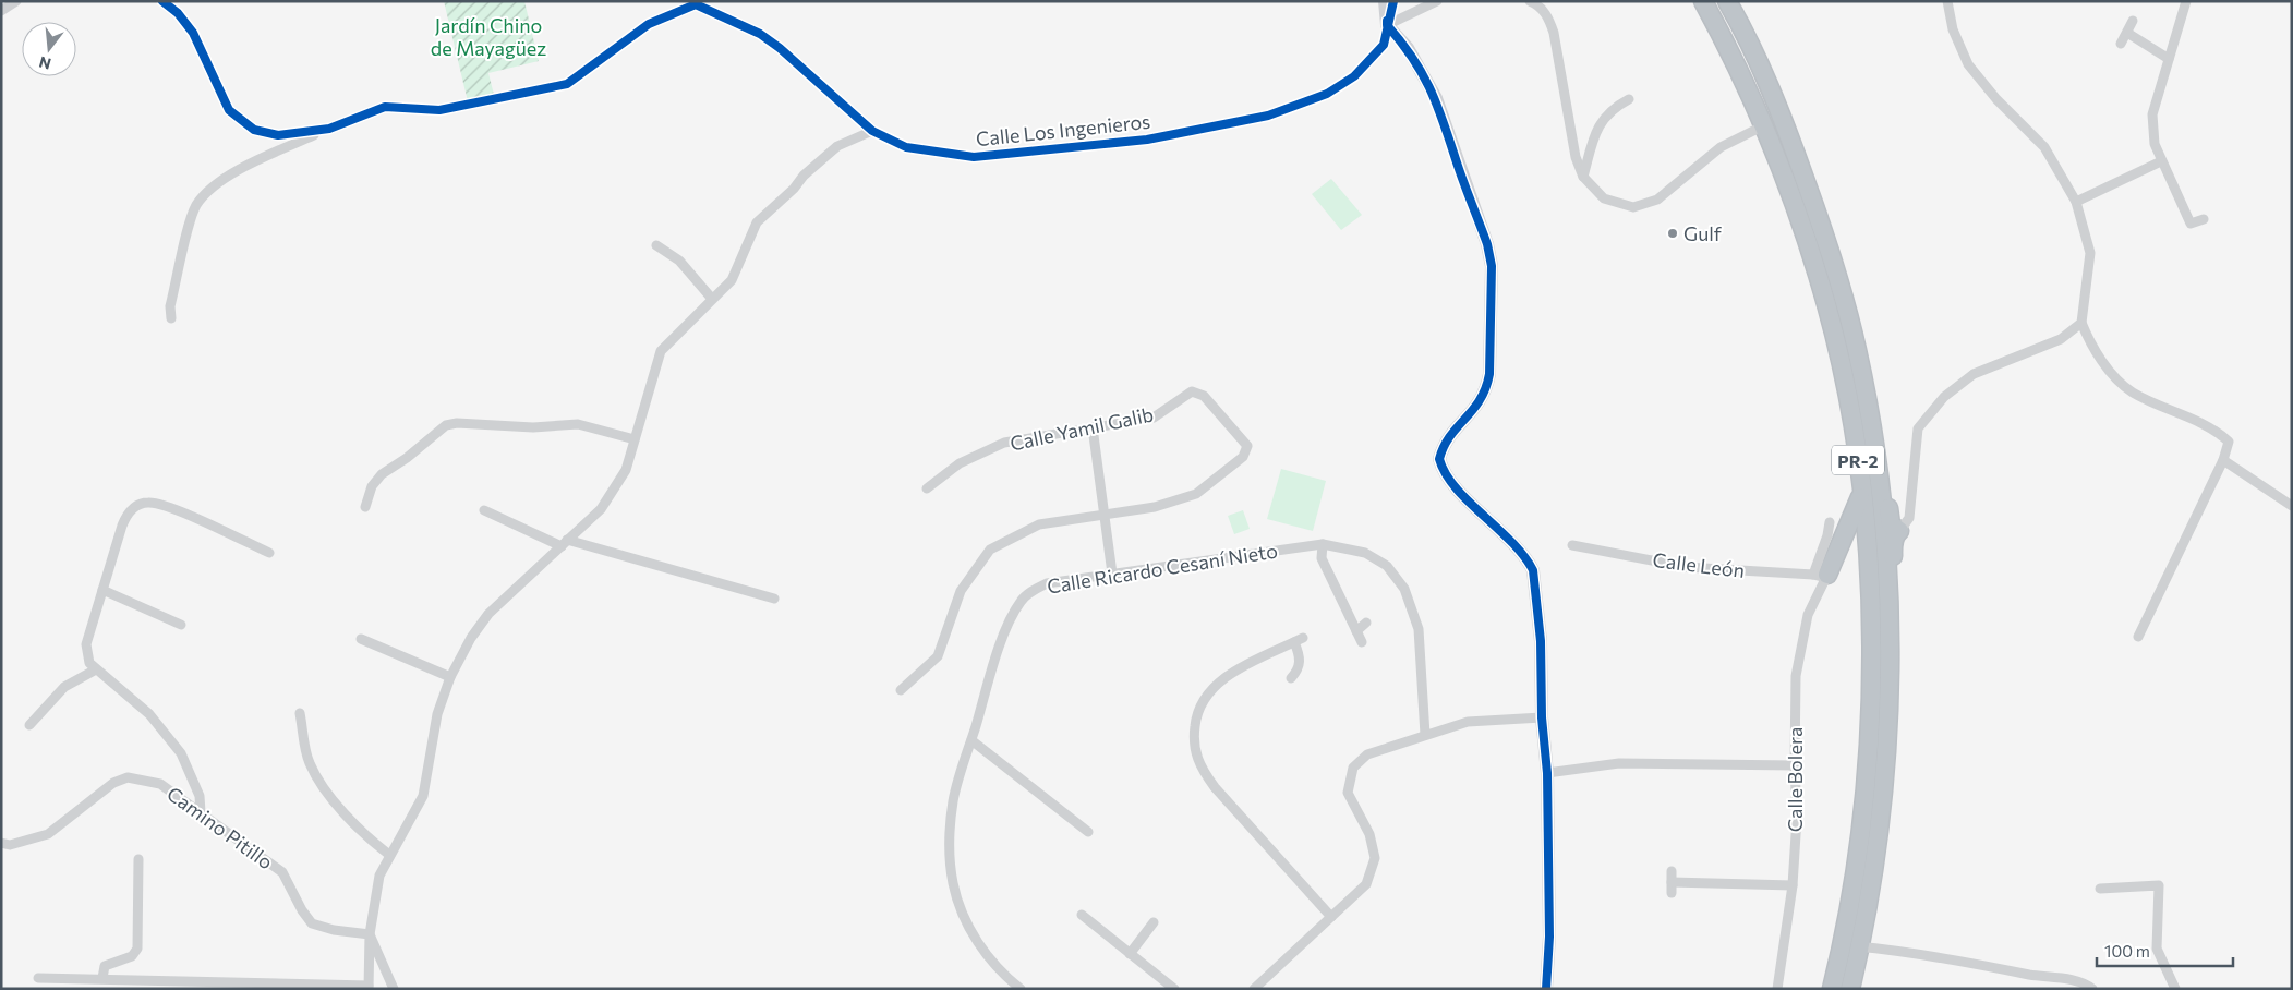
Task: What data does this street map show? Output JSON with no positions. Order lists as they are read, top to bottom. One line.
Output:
{"streets":{"highway":["PR-2"],"street":["Calle Los Ingenieros","Calle Yamil Galib","Calle León","Calle Ricardo Cesaní Nieto","Calle Bolera","Camino Pitillo"]},"crossings":[["Calle León","Calle Bolera"]],"parks":["Jardín Chino de Mayagüez"],"places":["Gulf"],"scale_bar":"100 m","north":"bottom"}
